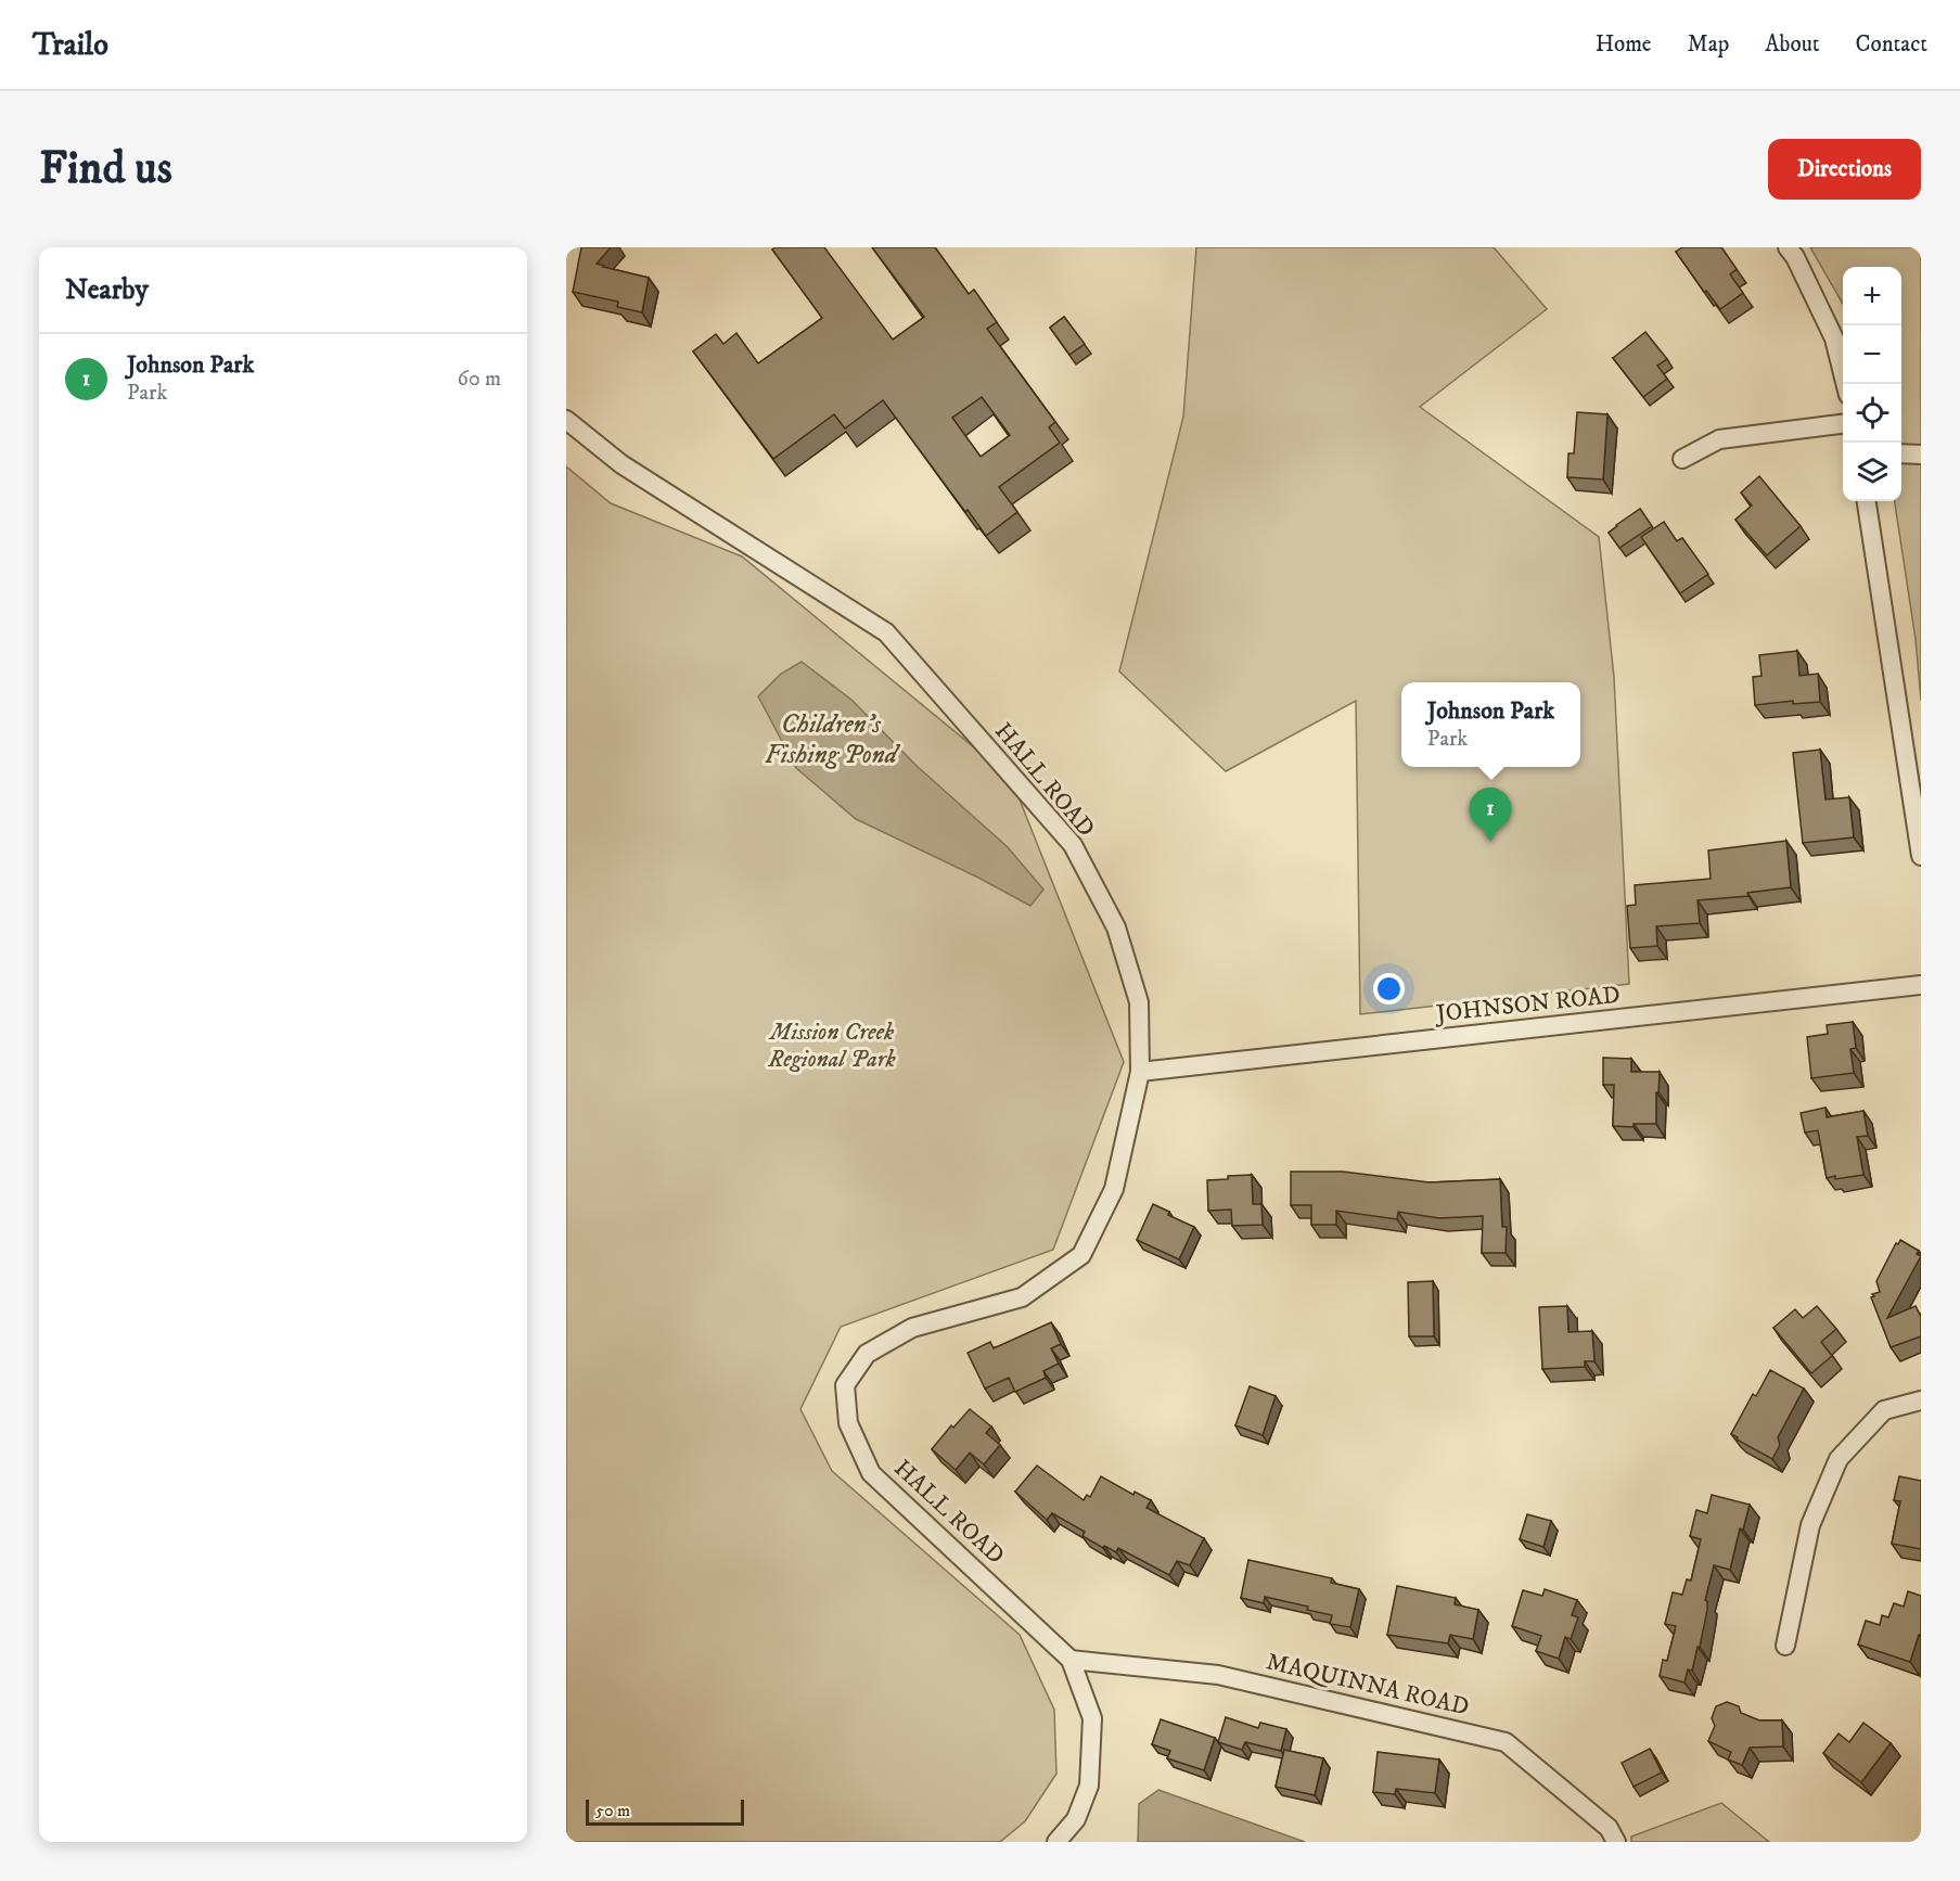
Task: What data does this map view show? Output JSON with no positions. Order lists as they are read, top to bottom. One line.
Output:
{"streets":{"street":["HALL ROAD","JOHNSON ROAD","MAQUINNA ROAD"]},"crossings":[["HALL ROAD","JOHNSON ROAD"],["HALL ROAD","MAQUINNA ROAD"]],"water":["Children's Fishing Pond"],"parks":["Mission Creek Regional Park"],"scale_bar":"50 m","page":{"header":"Trailo","nav":["Home","Map","About","Contact"],"buttons":"Directions","title":"Find us","heading":"Nearby","map_buttons":["+","−"],"list":[{"mark":"1","name":"Johnson Park","note":"Park","value":"60 m"}],"popup":["Johnson Park","Park"],"pins":"1","scale":"50 m"}}
